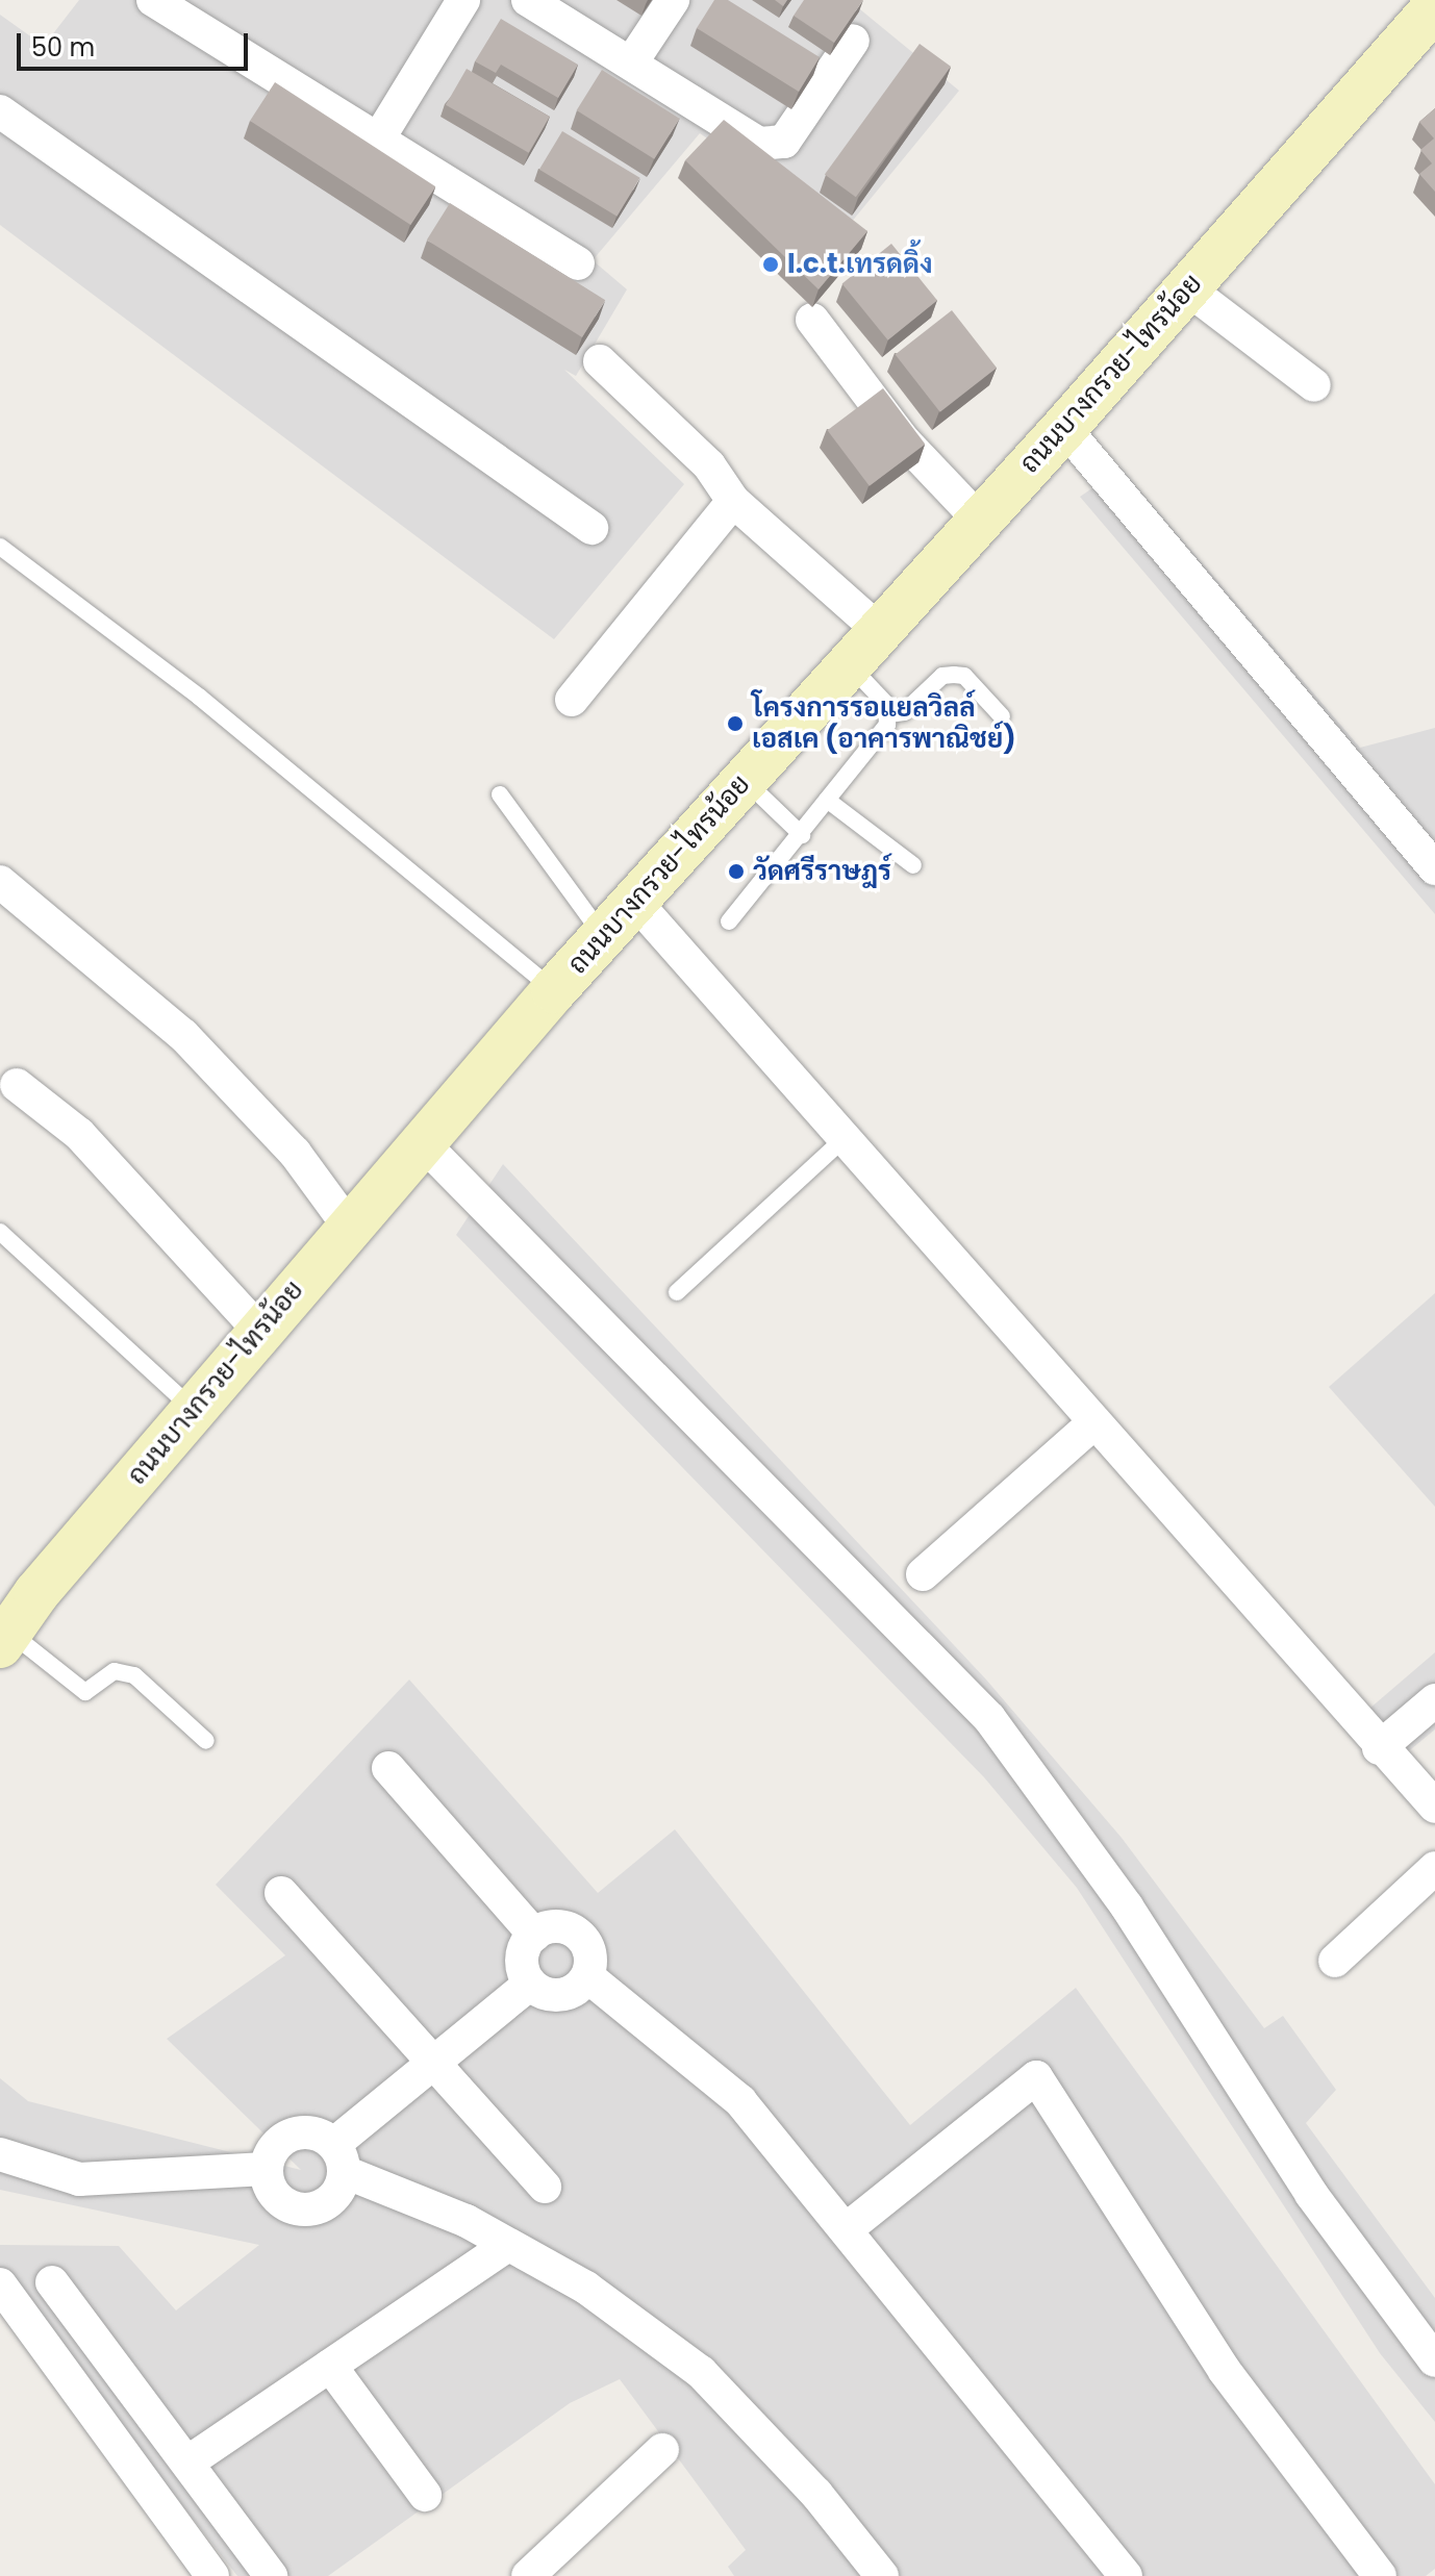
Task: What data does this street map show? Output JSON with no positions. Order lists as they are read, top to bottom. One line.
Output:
{"streets":{"main road":["ถนนบางกรวย-ไทรน้อย"]},"places":["I.c.t.เทรดดิ้ง","โครงการรอแยลวิลล์ เอสเค (อาคารพาณิชย์)","วัดศรีราษฎร์"],"scale_bar":"50 m"}
